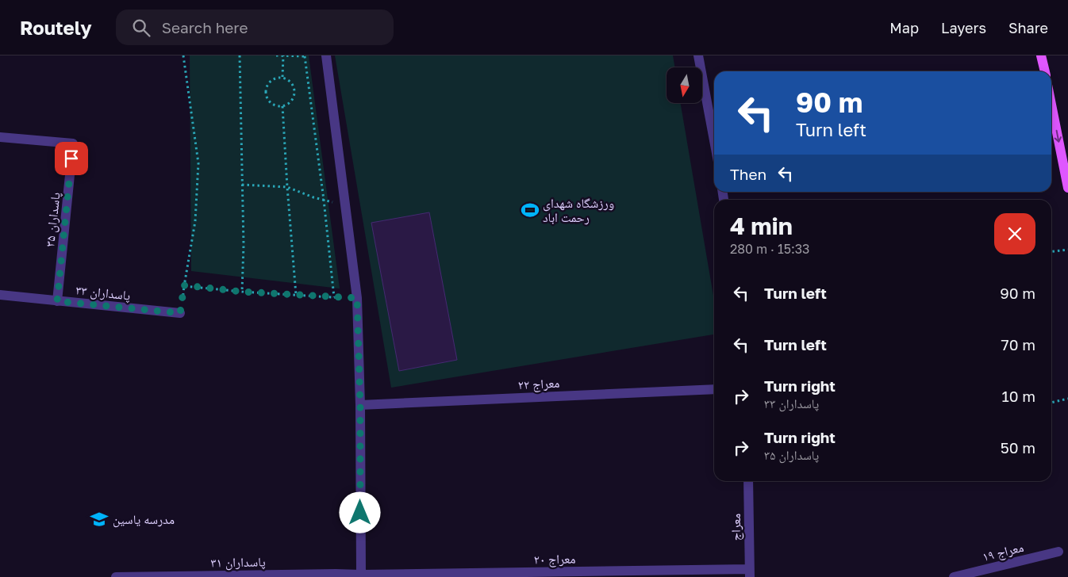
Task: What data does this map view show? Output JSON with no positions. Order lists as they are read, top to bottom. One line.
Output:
{"streets":{"street":["پاسداران ۳۵","پاسداران ۳۳","معراج ۲۲","معراج","معراج ۱۹","معراج ۲۰","پاسداران ۳۱"]},"crossings":[["پاسداران ۳۵","پاسداران ۳۳"],["معراج","معراج ۲۰"],["معراج ۲۰","پاسداران ۳۱"]],"places":{"sports":["ورزشگاه شهدای رحمت اباد"],"school or university":["مدرسه یاسین"]},"north":"bottom","page":{"header":"Routely","search":"Search here","nav":["Map","Layers","Share"],"turn":["90 m","Turn left"],"then":"Then","heading":["4 min","280 m · 15:33"],"list":[{"name":"Turn left","value":"90 m"},{"name":"Turn left","value":"70 m"},{"name":"Turn right","note":"پاسداران ۳۳","value":"10 m"},{"name":"Turn right","note":"پاسداران ۳۵","value":"50 m"}]}}
